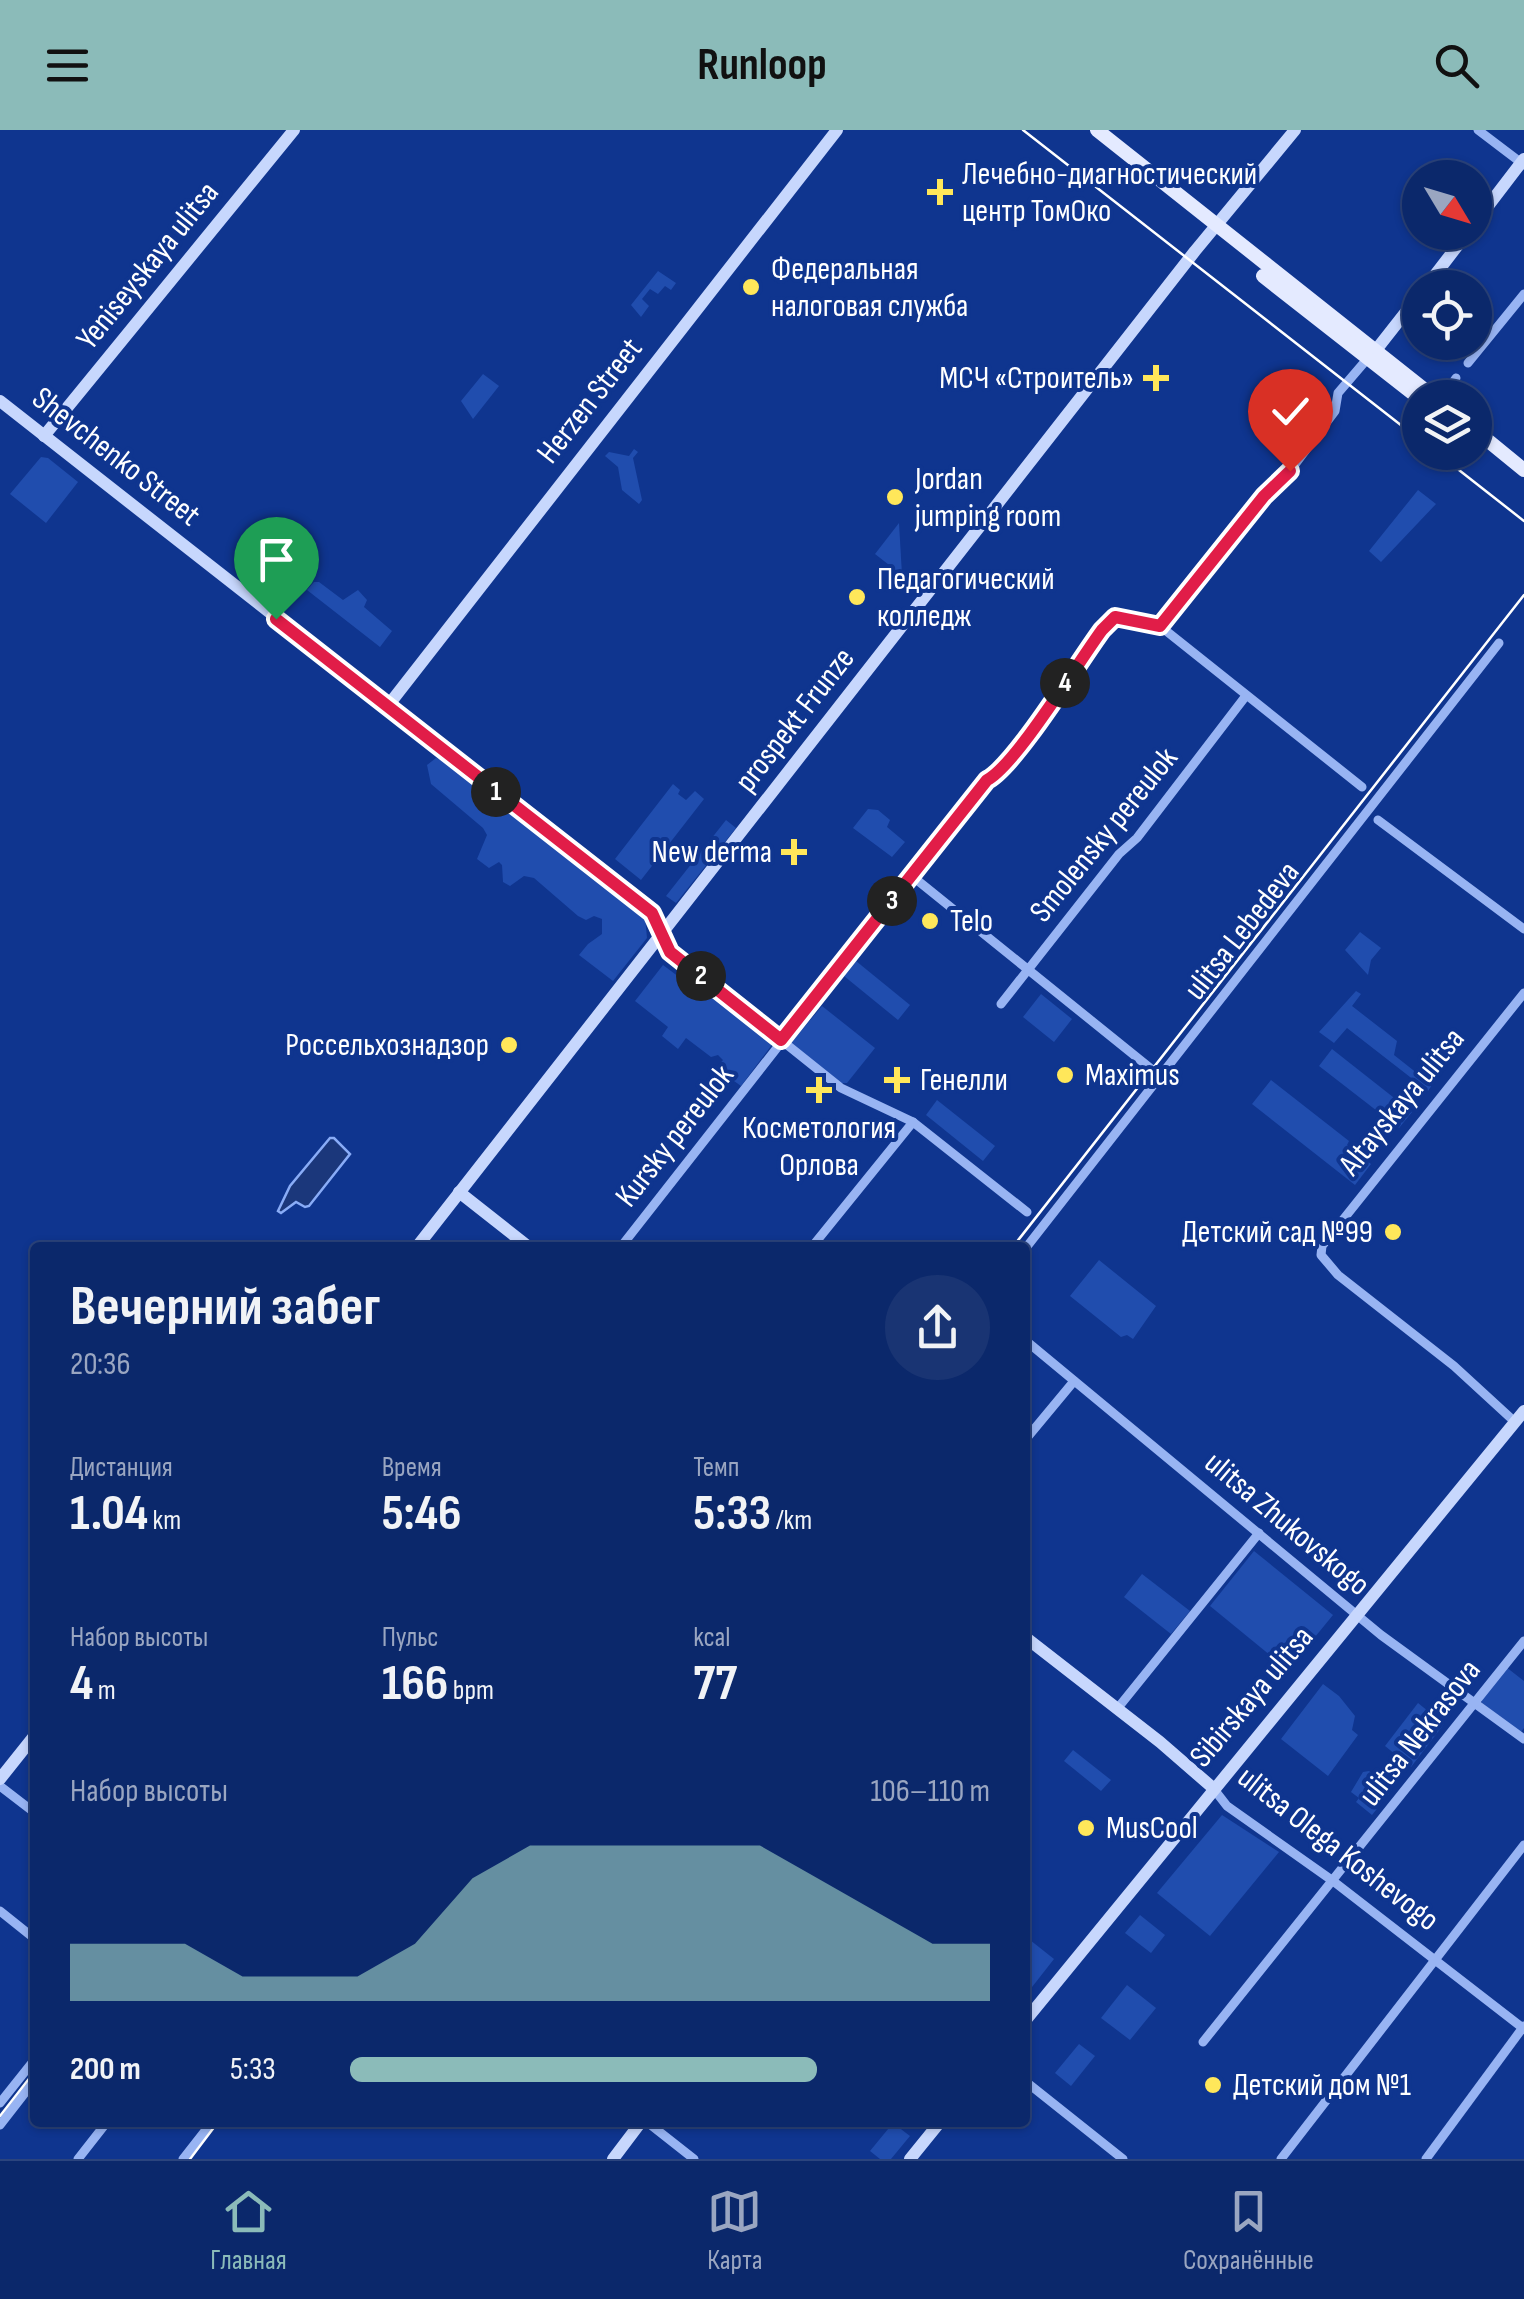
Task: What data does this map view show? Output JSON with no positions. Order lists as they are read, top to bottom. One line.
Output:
{"streets":{"street":["Yeniseyskaya ulitsa","Herzen Street","Shevchenko Street","prospekt Frunze","Smolensky pereulok","ulitsa Lebedeva","Altayskaya ulitsa","Kursky pereulok","ulitsa Zhukovskogo","Sibirskaya ulitsa","ulitsa Nekrasova","ulitsa Olega Koshevogo"]},"crossings":[["Yeniseyskaya ulitsa","Shevchenko Street"],["Herzen Street","Shevchenko Street"],["Shevchenko Street","prospekt Frunze"],["Altayskaya ulitsa","Sibirskaya ulitsa"],["ulitsa Zhukovskogo","Sibirskaya ulitsa"],["ulitsa Zhukovskogo","ulitsa Nekrasova"],["Sibirskaya ulitsa","ulitsa Olega Koshevogo"],["ulitsa Nekrasova","ulitsa Olega Koshevogo"]],"places":{"health":["Лечебно-диагностический центр ТомОко","МСЧ «Строитель»","New derma","Генелли","Косметология Орлова"],"other":["Федеральная налоговая служба","Jordan jumping room","Педагогический колледж","Telo","Россельхознадзор","Maximus","Детский сад №99","MusCool","Детский дом №1"]},"north":"bottom right","page":{"header":"Runloop","pins":["4","1","3","2"],"heading":["Вечерний забег","20:36"],"stats":[["Дистанция","1.04 km"],["Время","5:46"],["Темп","5:33 /km"],["Набор высоты","4 m"],["Пульс","166 bpm"],["kcal","77"]],"chart":["Набор высоты","106–110 m"],"list":[{"name":"200 m","note":"5:33"}],"tabs":["Главная","Карта","Сохранённые"]}}
